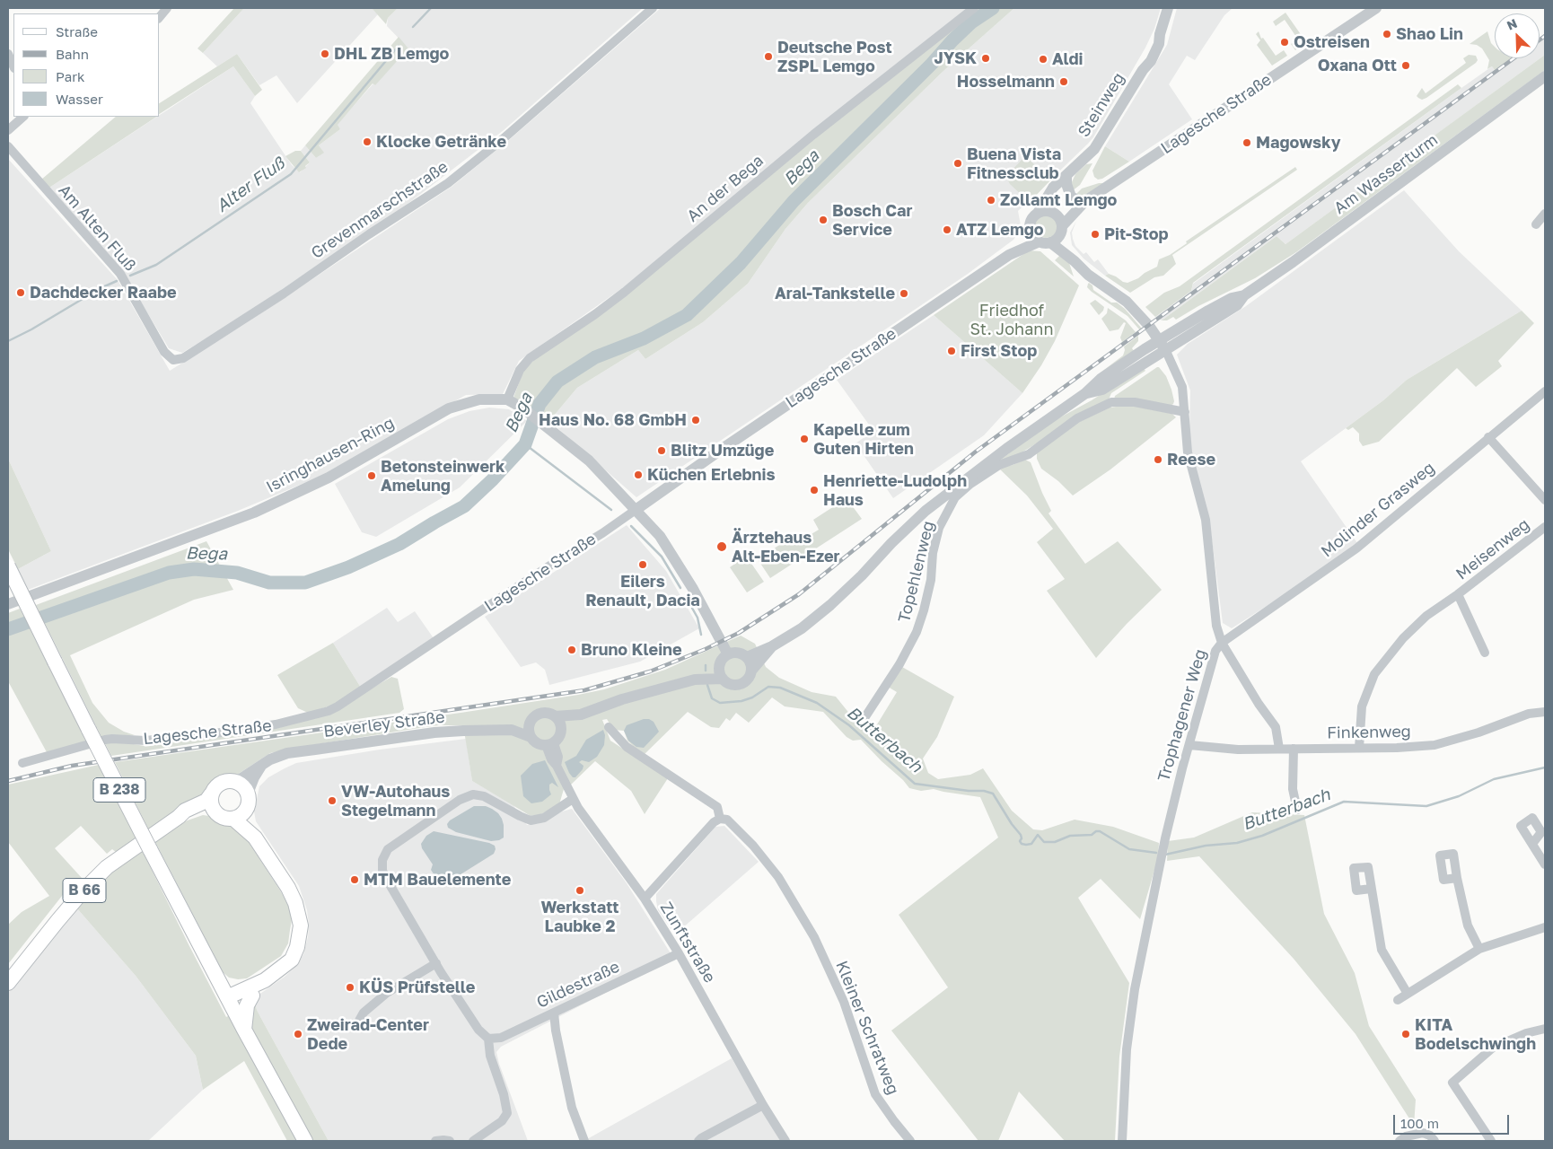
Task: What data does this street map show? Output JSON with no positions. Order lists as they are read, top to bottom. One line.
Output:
{"streets":{"main road":["B 238","B 66"],"street":["Steinweg","Lagesche Straße","Am Wasserturm","An der Bega","Grevenmarschstraße","Am Alten Fluß","Isringhausen-Ring","Molinder Grasweg","Meisenweg","Topehlenweg","Trophagener Weg","Beverley Straße","Finkenweg","Zunftstraße","Gildestraße","Kleiner Schratweg"]},"crossings":[["Steinweg","Lagesche Straße"],["Steinweg","Trophagener Weg"],["Lagesche Straße","Isringhausen-Ring"],["Lagesche Straße","Trophagener Weg"],["Am Wasserturm","Trophagener Weg"],["An der Bega","Isringhausen-Ring"],["Grevenmarschstraße","Am Alten Fluß"],["Molinder Grasweg","Trophagener Weg"],["Meisenweg","Finkenweg"],["Topehlenweg","Trophagener Weg"],["Trophagener Weg","Finkenweg"],["Beverley Straße","B 66"],["Zunftstraße","Gildestraße"]],"water":["Bega","Alter Fluß","Butterbach"],"parks":["Friedhof St. Johann"],"places":["Shao Lin","Ostreisen","DHL ZB Lemgo","Deutsche Post ZSPL Lemgo","JYSK","Aldi","Oxana Ott","Hosselmann","Klocke Getränke","Magowsky","Buena Vista Fitnessclub","Zollamt Lemgo","Bosch Car Service","ATZ Lemgo","Pit-Stop","Dachdecker Raabe","Aral-Tankstelle","First Stop","Haus No. 68 GmbH","Kapelle zum Guten Hirten","Blitz Umzüge","Reese","Küchen Erlebnis","Betonsteinwerk Amelung","Henriette-Ludolph Haus","Ärztehaus Alt-Eben-Ezer","Eilers Renault, Dacia","Bruno Kleine","VW-Autohaus Stegelmann","MTM Bauelemente","Werkstatt Laubke 2","KÜS Prüfstelle","Zweirad-Center Dede","KITA Bodelschwingh"],"legend":["Straße","Bahn","Park","Wasser"],"scale_bar":"100 m","north":"top left"}
